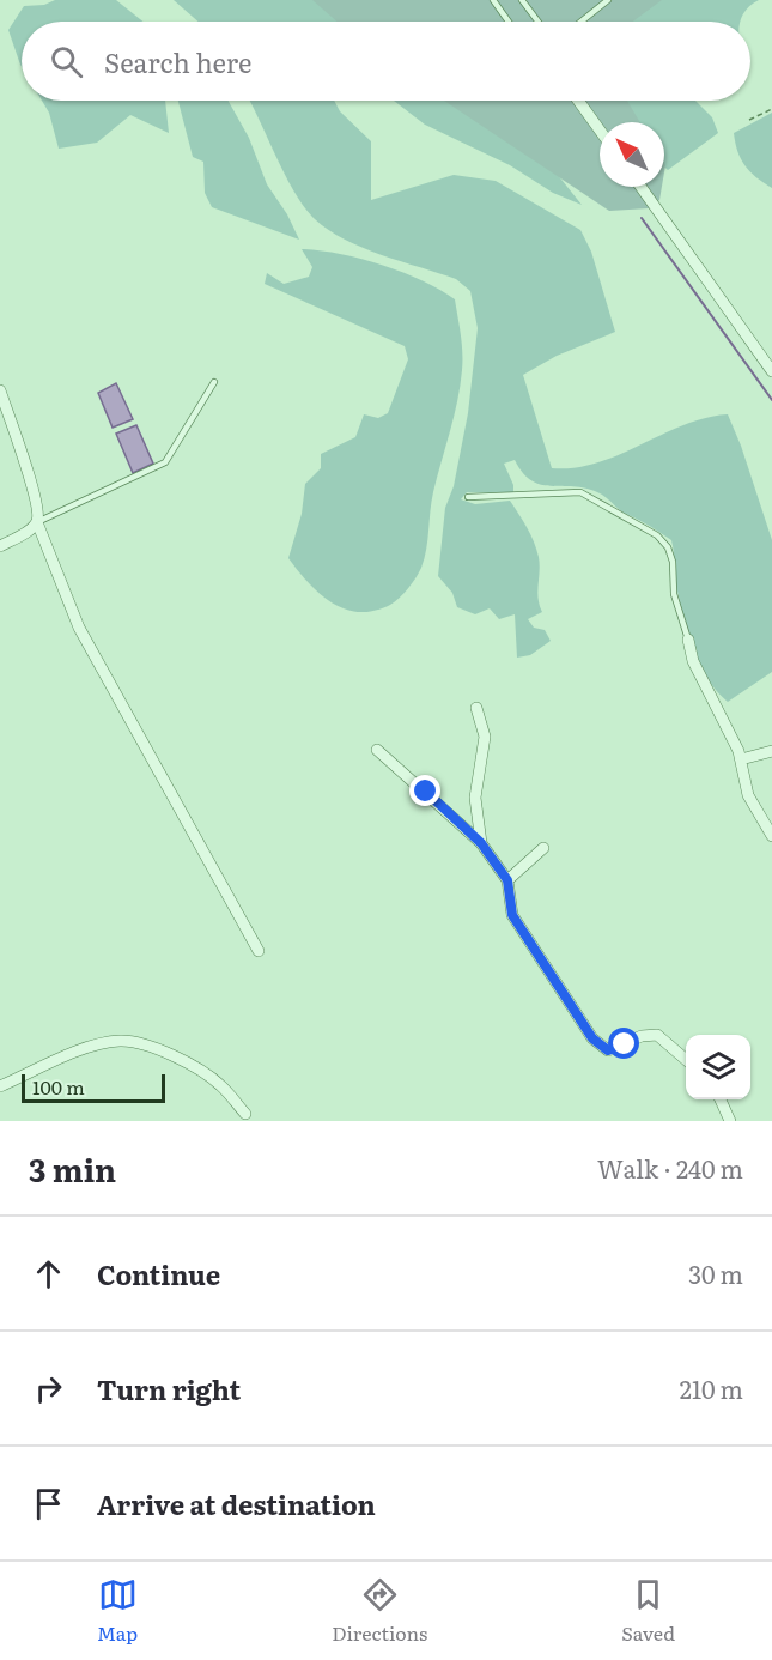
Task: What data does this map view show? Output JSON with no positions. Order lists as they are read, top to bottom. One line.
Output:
{"scale_bar":"100 m","north":"top left","page":{"search":"Search here","scale":"100 m","heading":["3 min","Walk · 240 m"],"list":[["Continue","30 m"],["Turn right","210 m"],"Arrive at destination"],"nav":["Map","Directions","Saved"]}}
